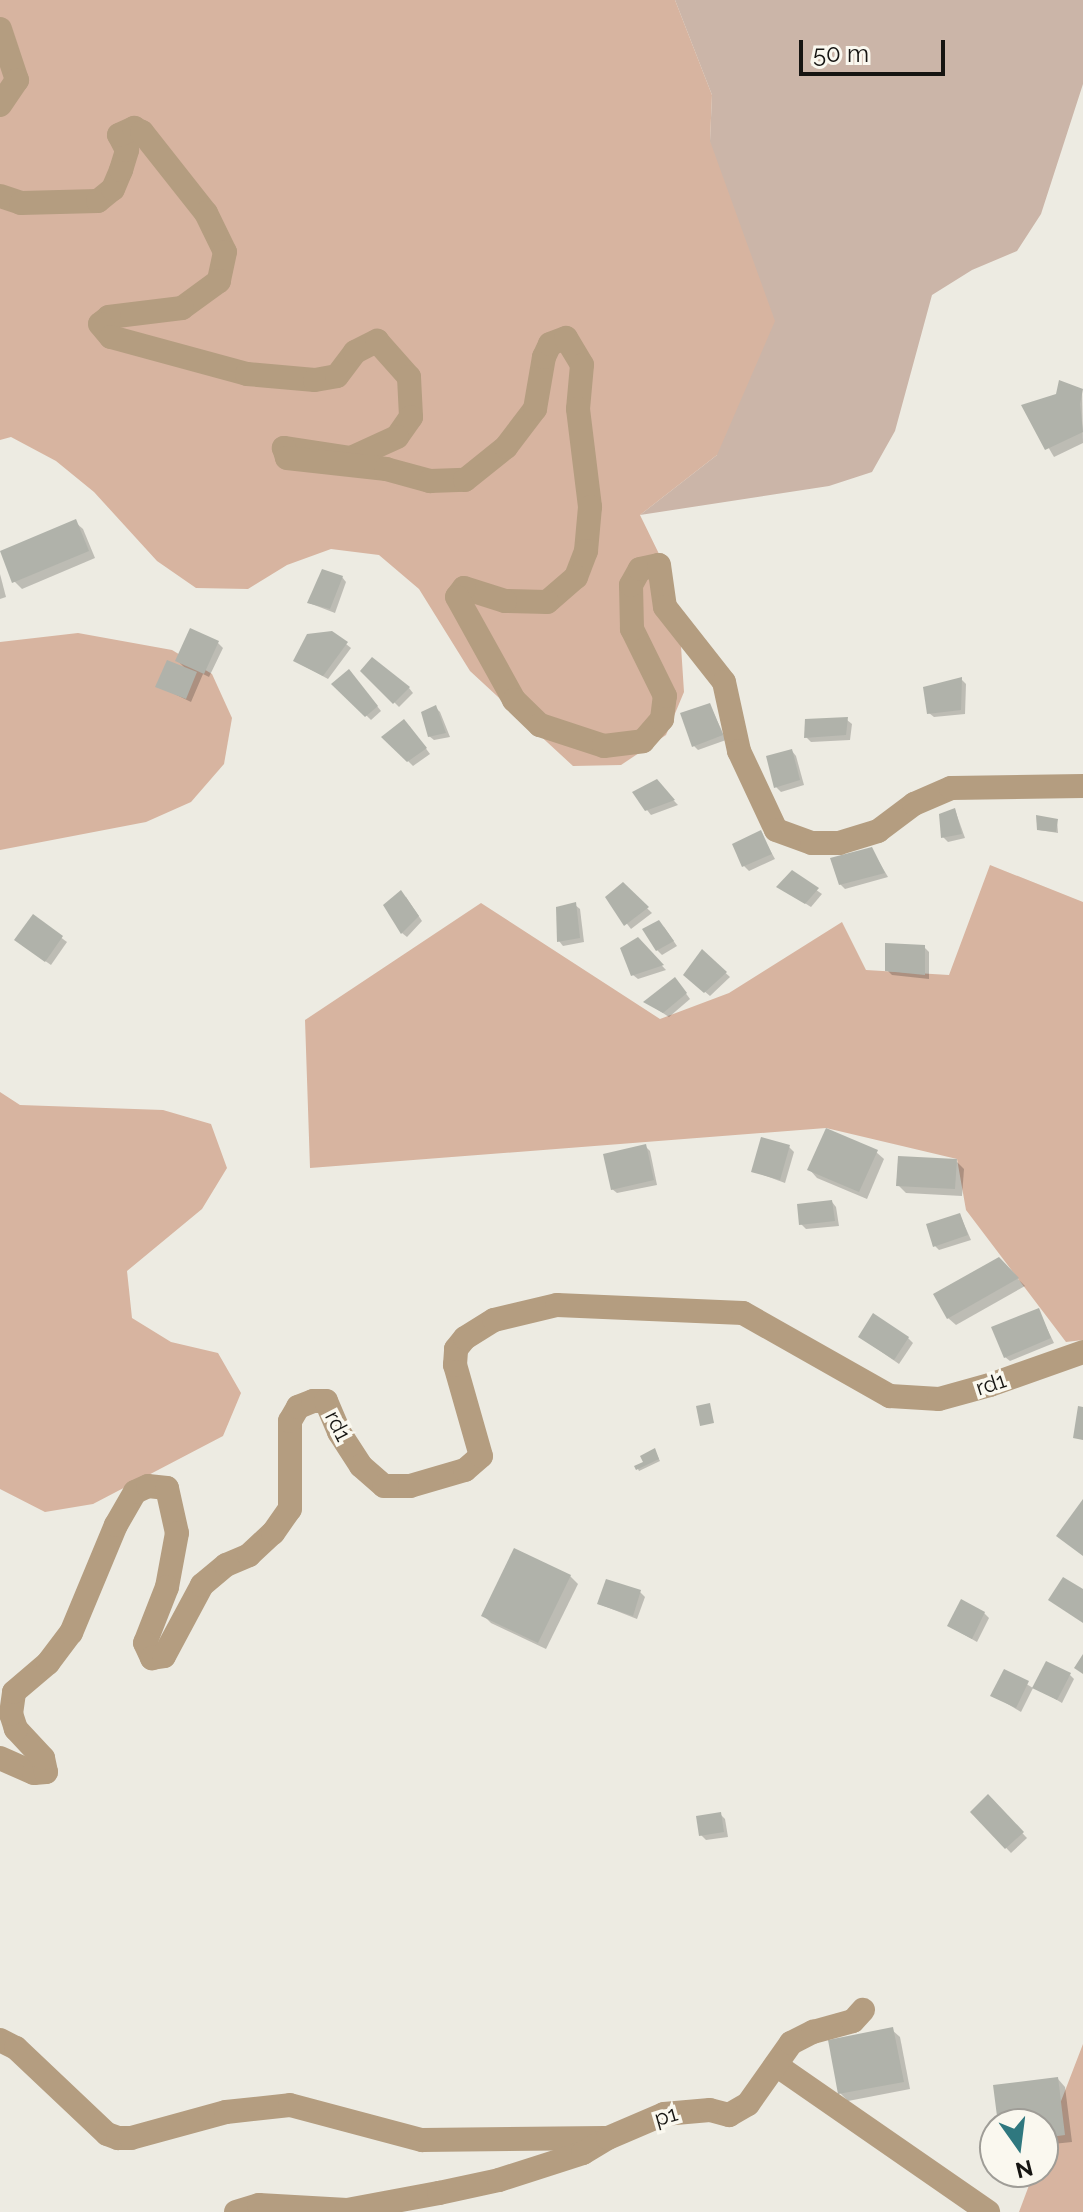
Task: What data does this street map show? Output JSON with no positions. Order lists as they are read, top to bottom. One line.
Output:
{"streets":{"street":["rd1","p1"]},"scale_bar":"50 m","north":"bottom"}
